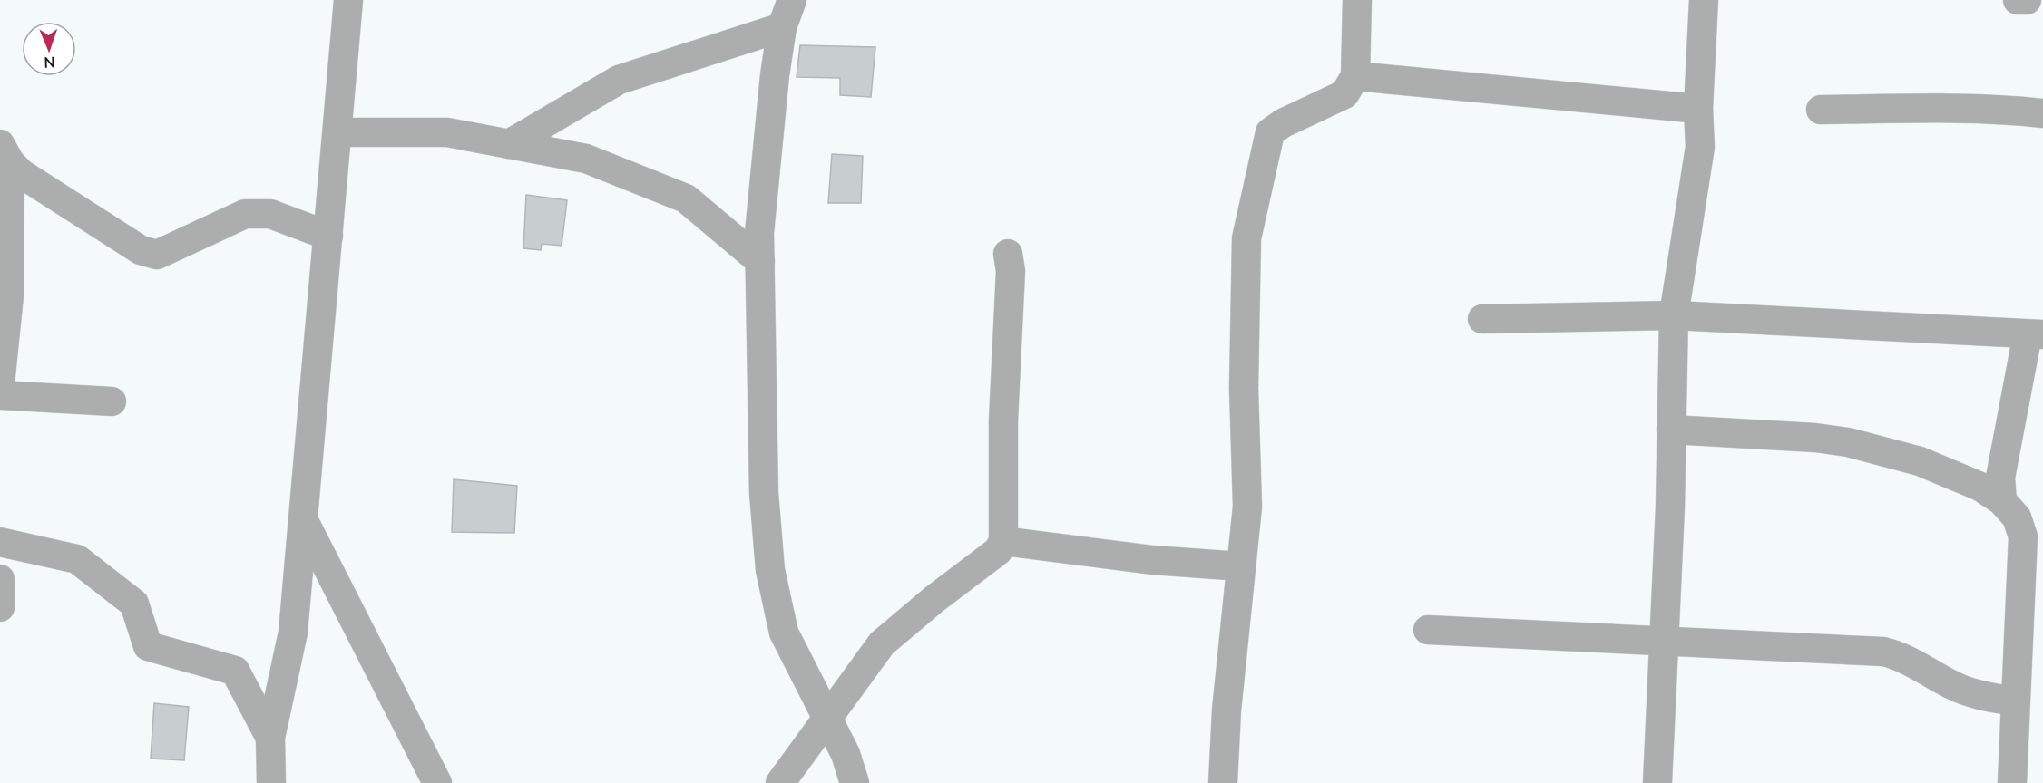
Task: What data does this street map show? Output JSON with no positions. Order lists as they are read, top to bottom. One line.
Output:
{"north":"bottom"}
